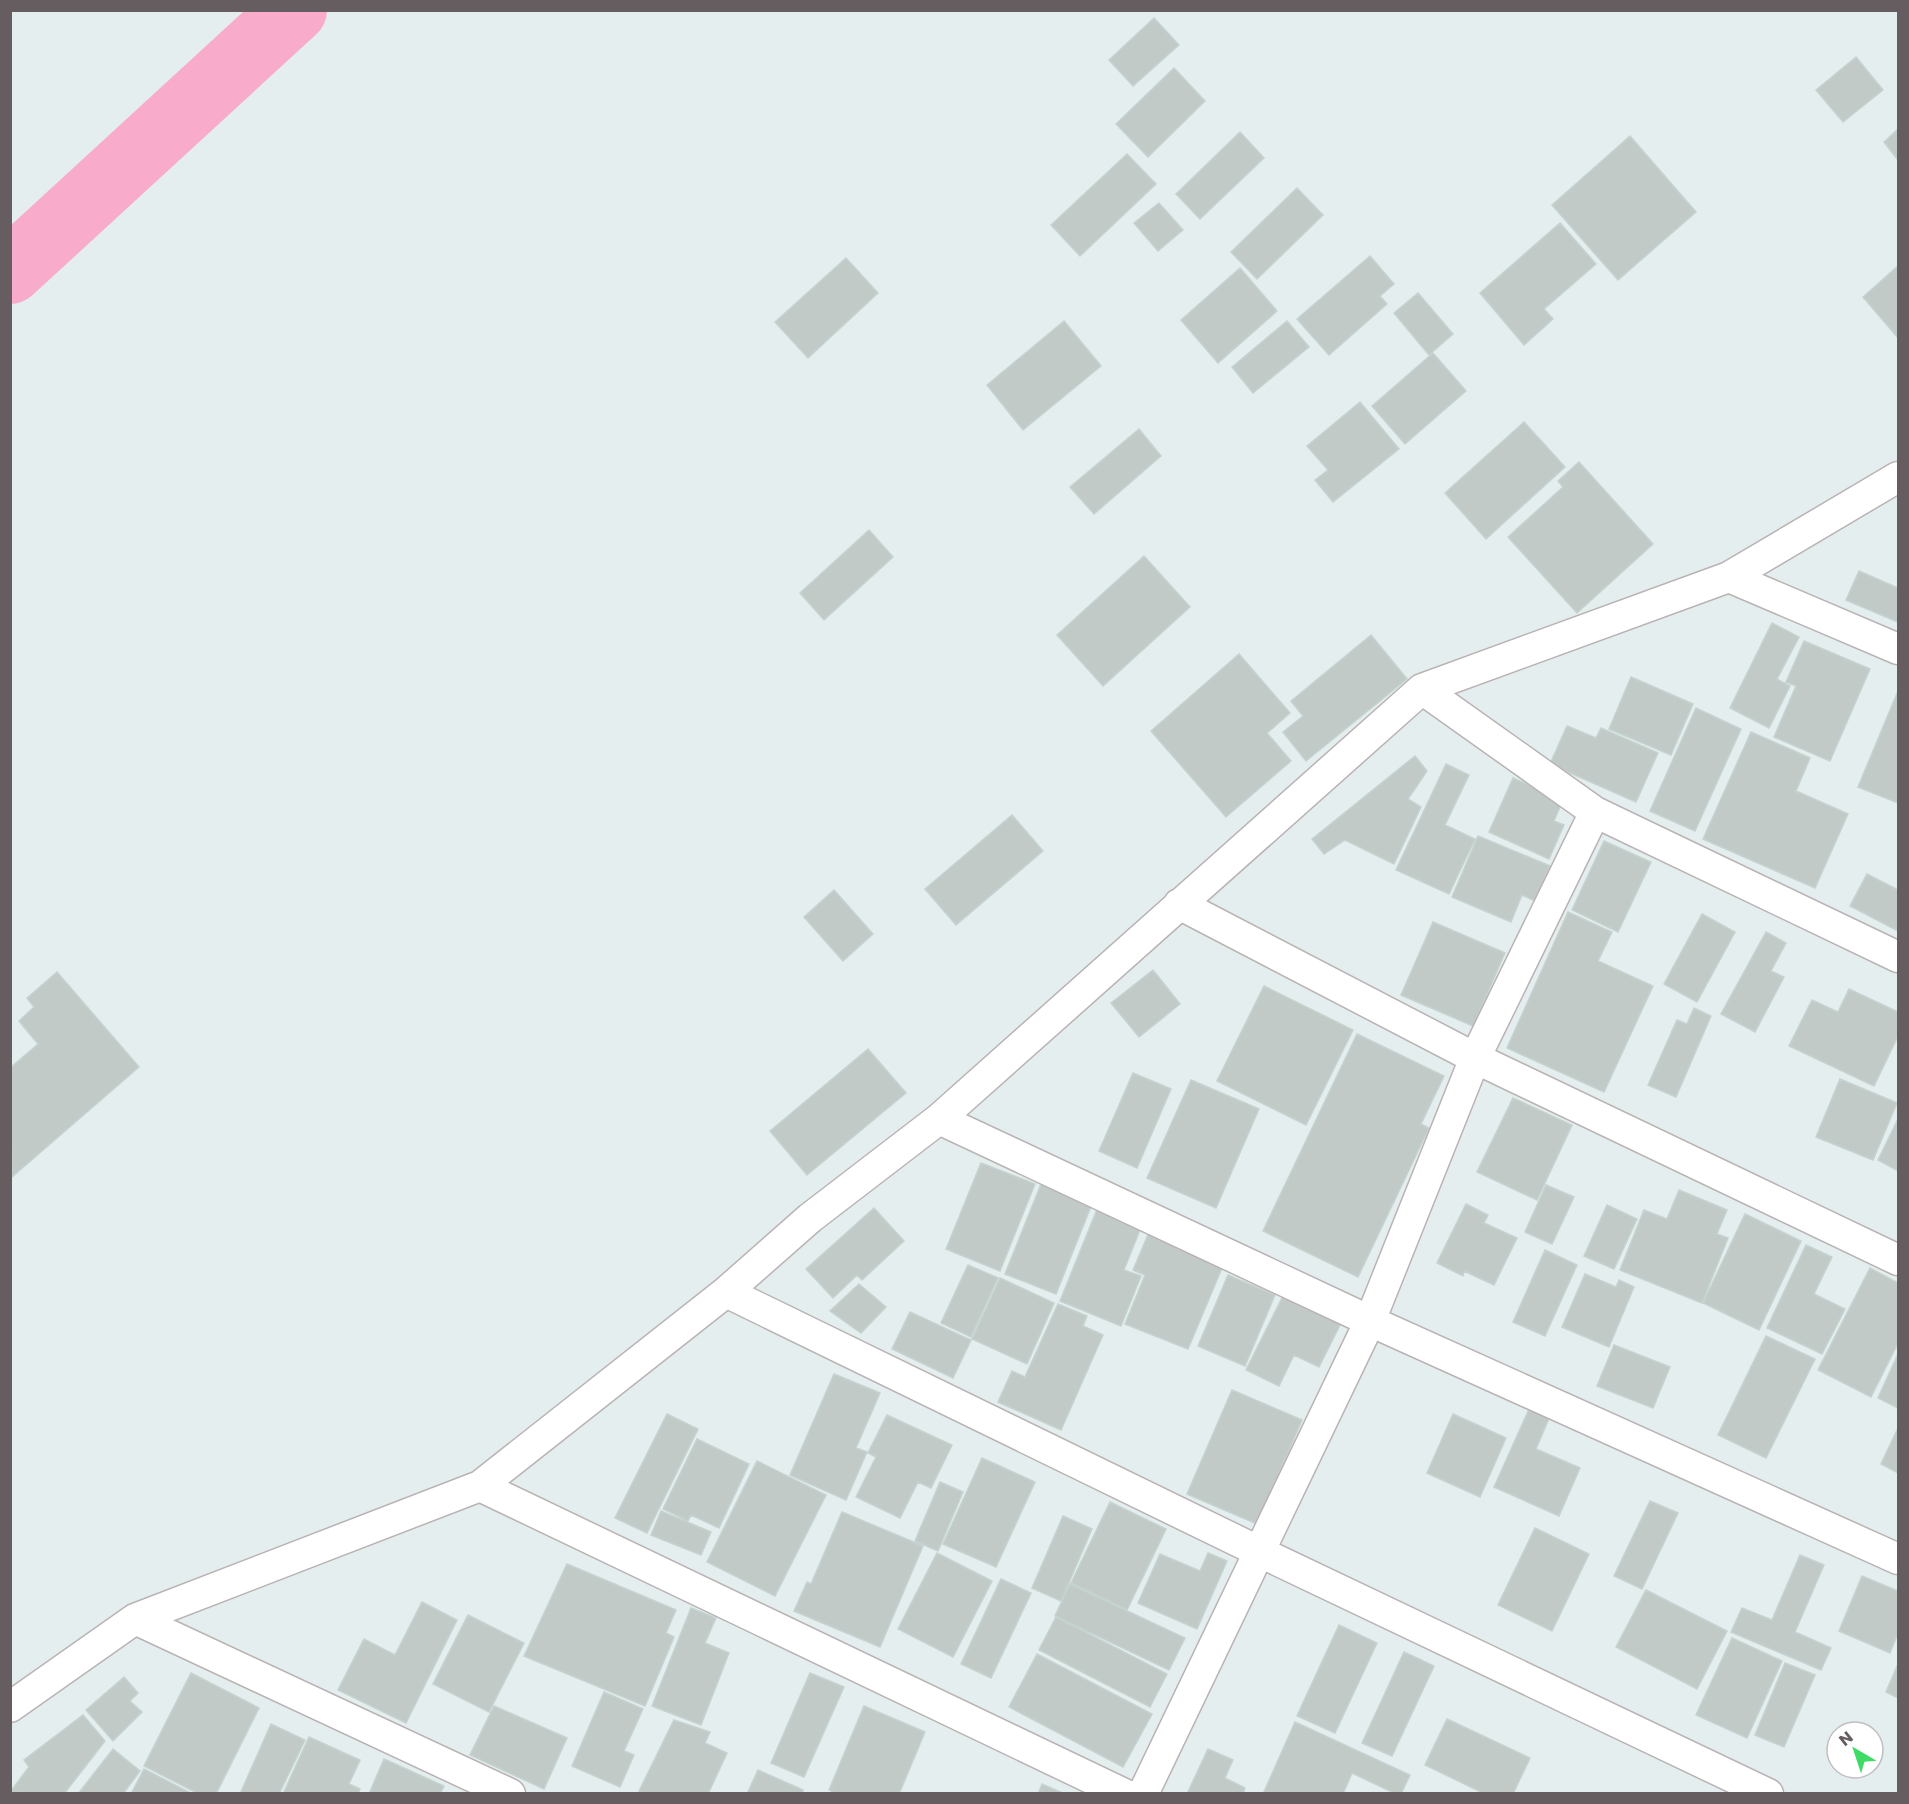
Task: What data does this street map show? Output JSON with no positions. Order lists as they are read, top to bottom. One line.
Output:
{"north":"top left"}
